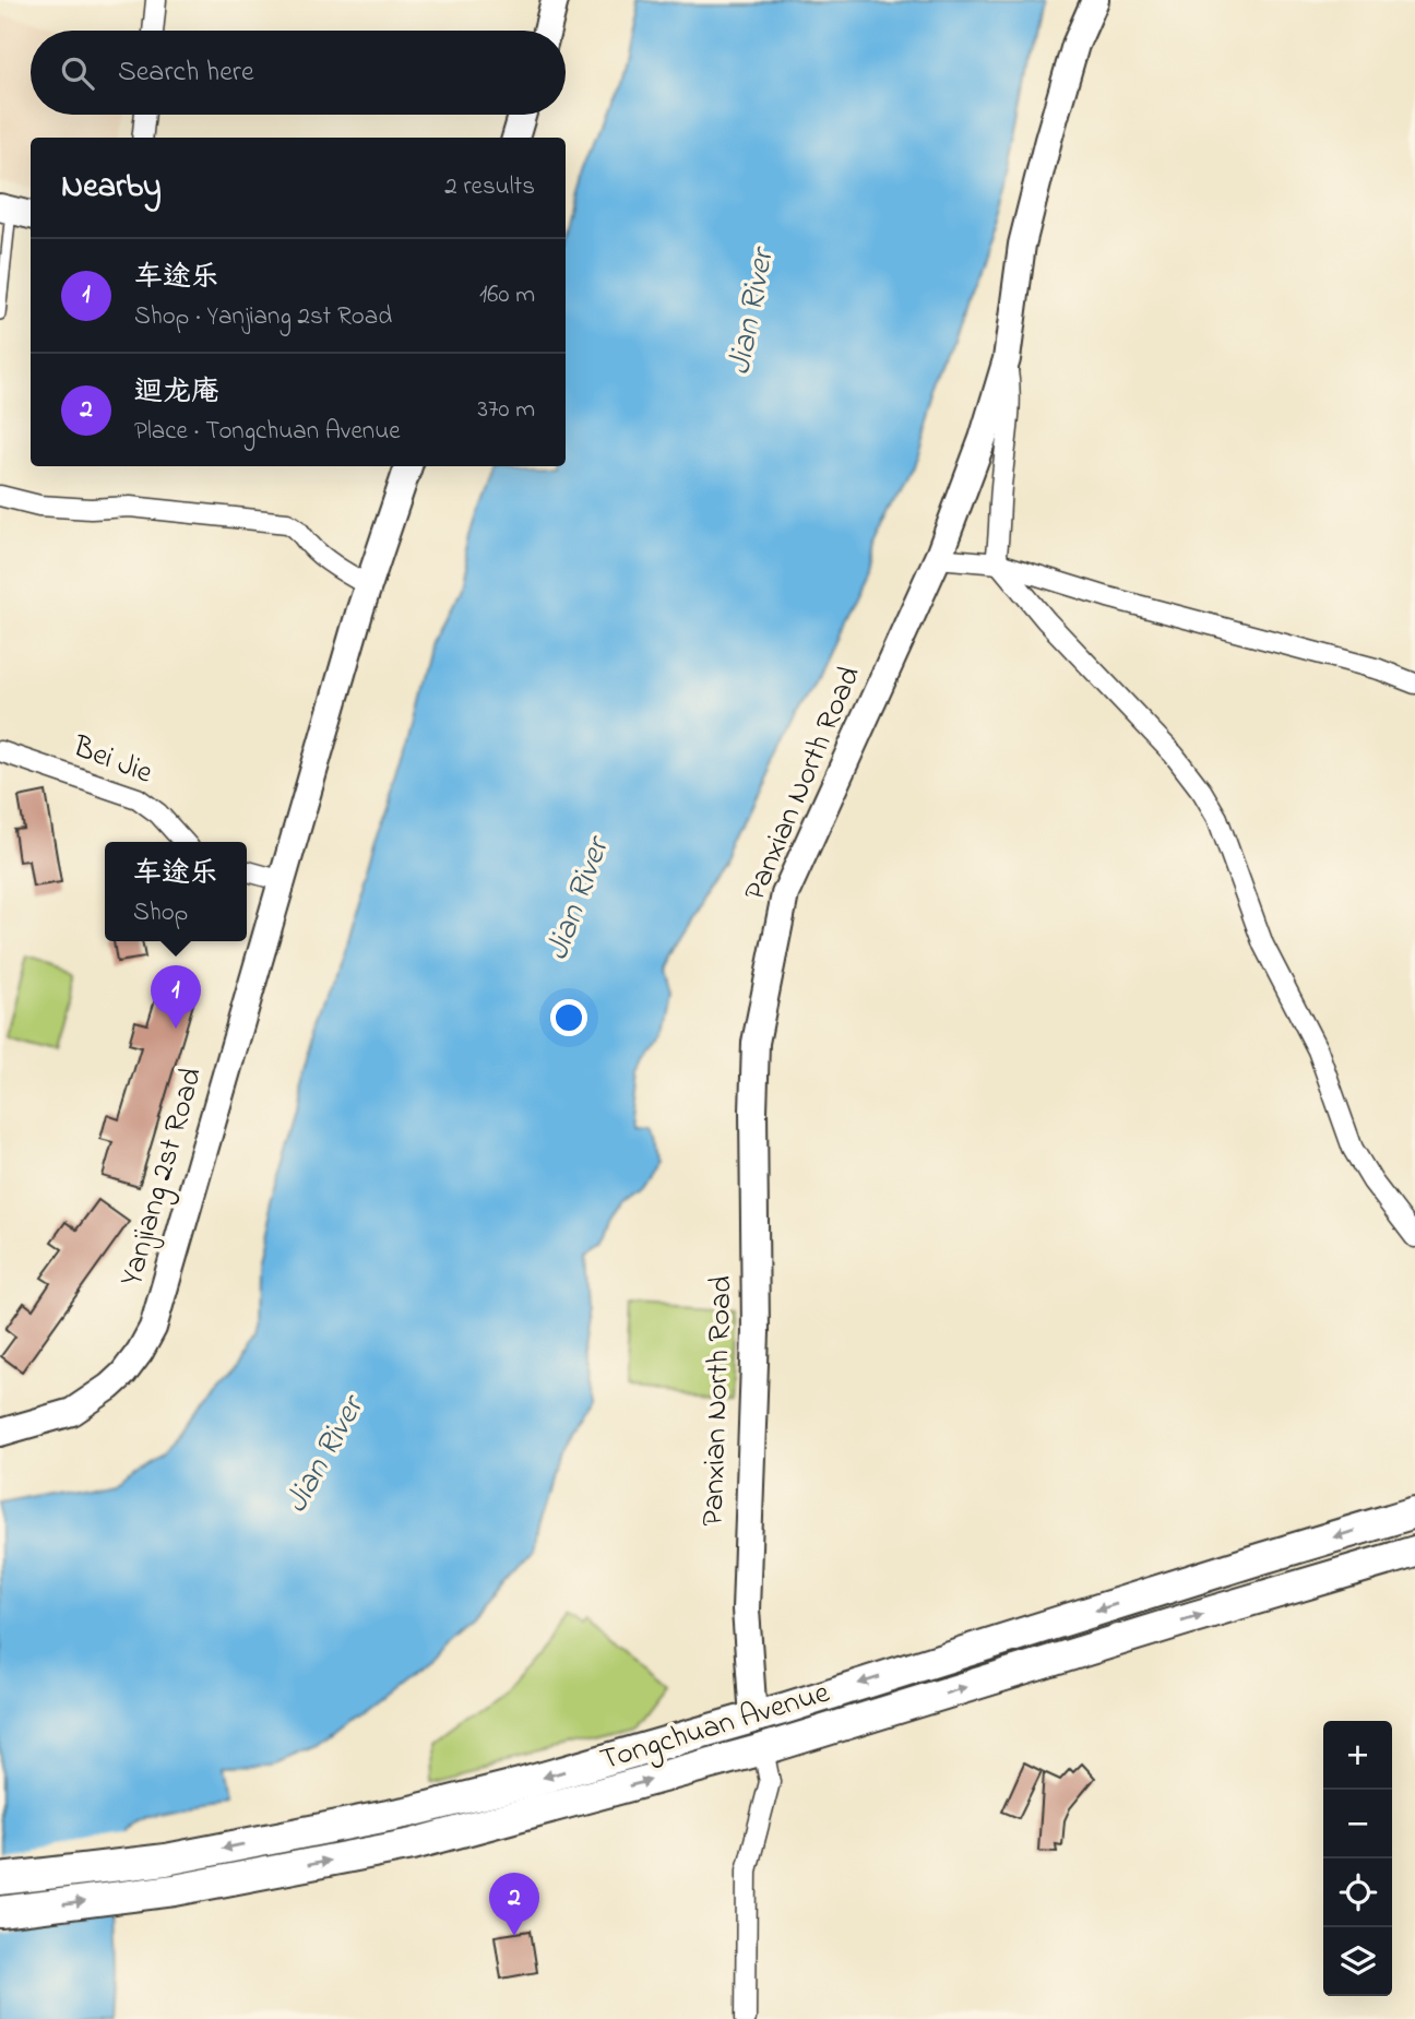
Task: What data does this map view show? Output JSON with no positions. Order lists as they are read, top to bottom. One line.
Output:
{"streets":{"main road":["Tongchuan Avenue"],"street":["Bei Jie","Panxian North Road","Yanjiang 2st Road"]},"crossings":[["Panxian North Road","Tongchuan Avenue"]],"water":["Jian River"],"page":{"search":"Search here","heading":["Nearby","2 results"],"list":[{"mark":"1","name":"车途乐","note":"Shop · Yanjiang 2st Road","value":"160 m"},{"mark":"2","name":"迴龙庵","note":"Place · Tongchuan Avenue","value":"370 m"}],"popup":["车途乐","Shop"],"pins":["1","2"],"map_buttons":["+","−"]}}
